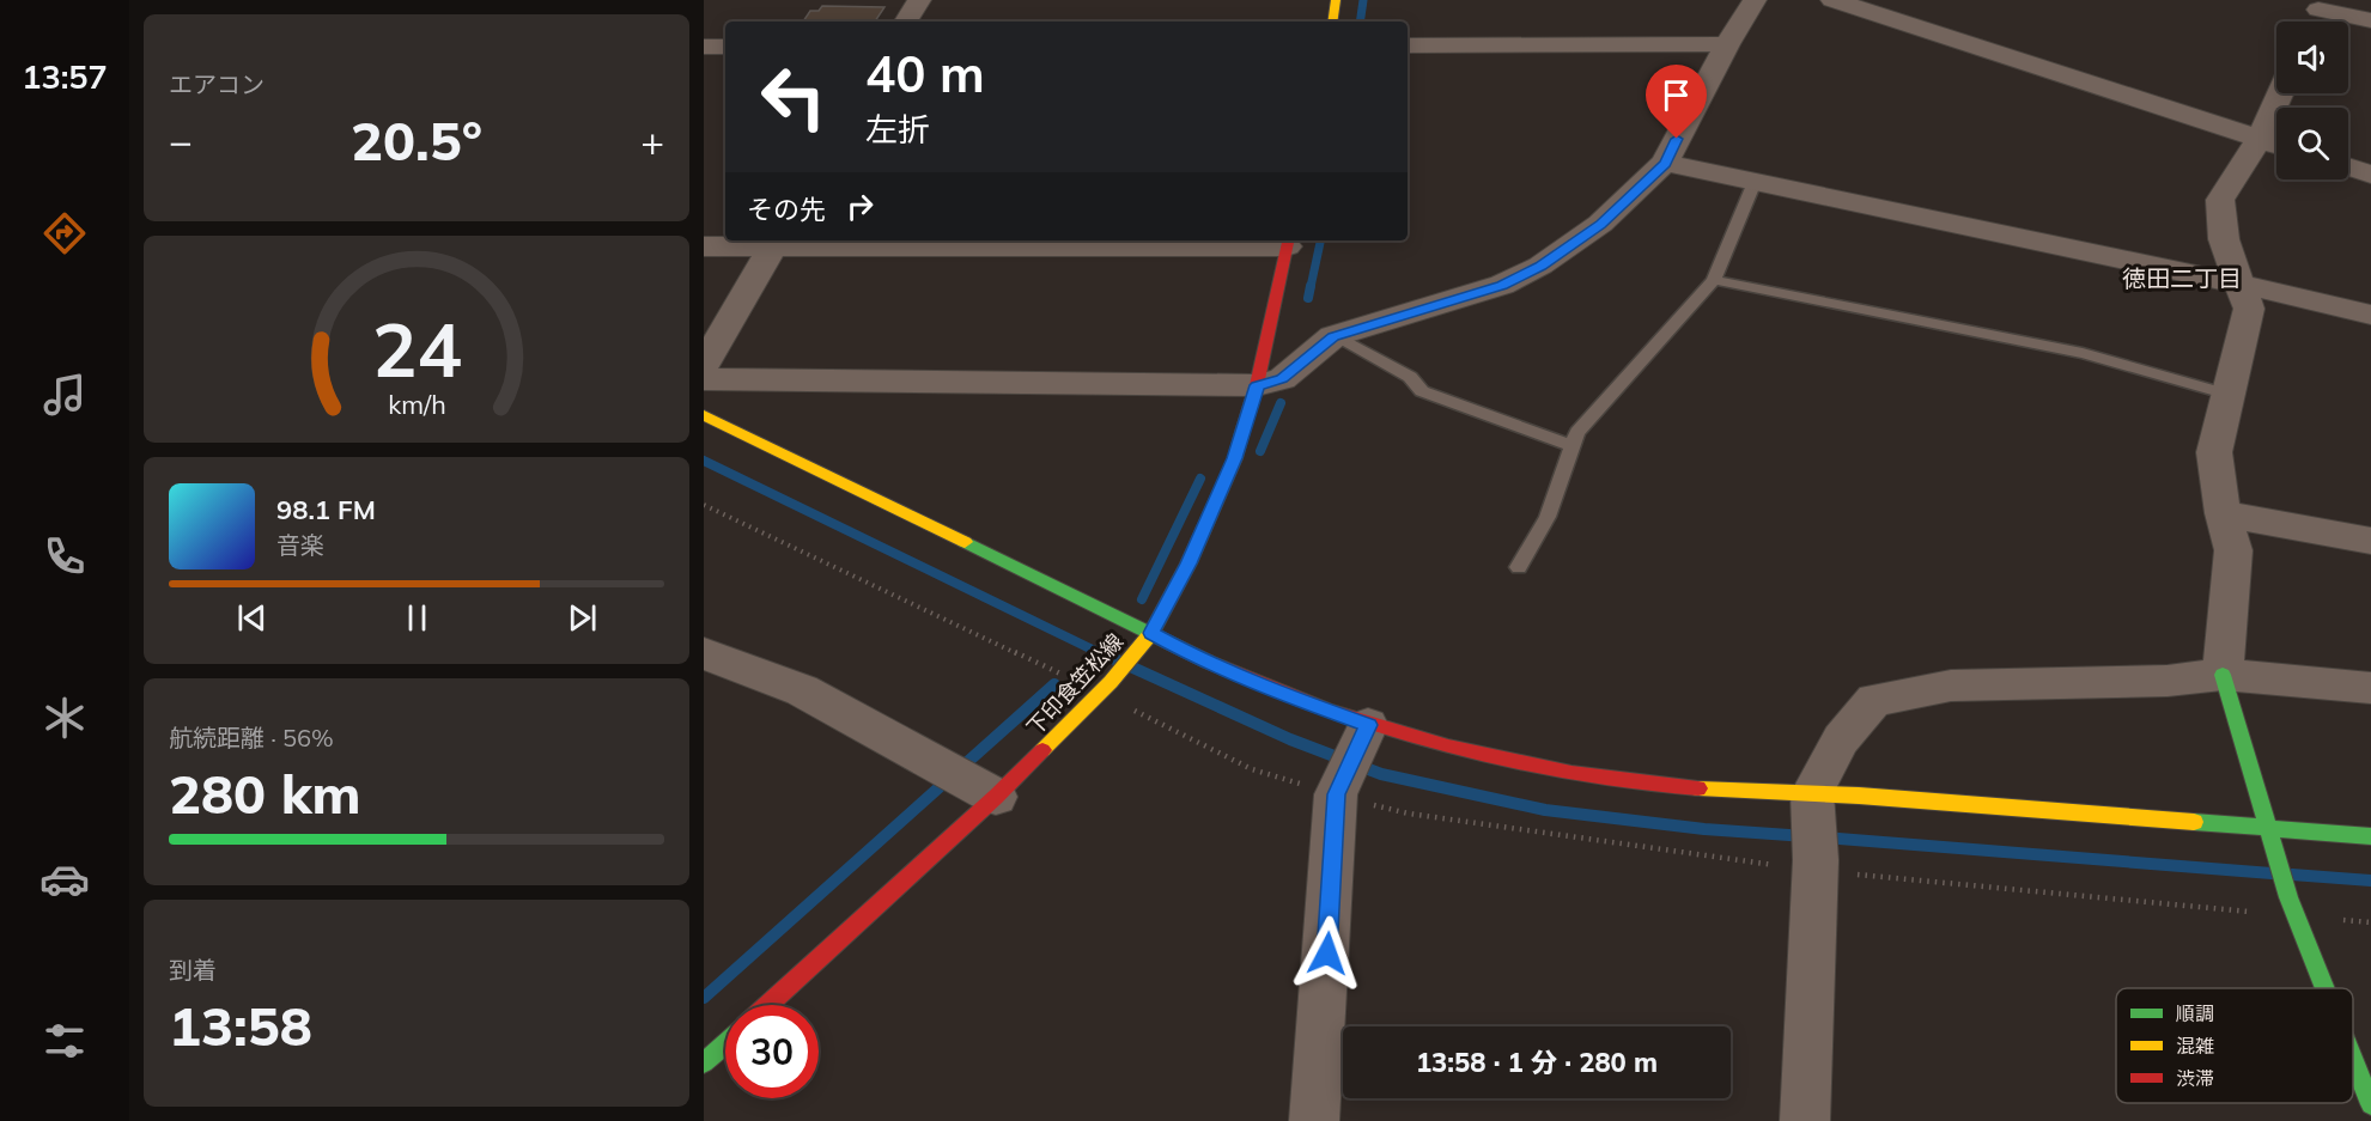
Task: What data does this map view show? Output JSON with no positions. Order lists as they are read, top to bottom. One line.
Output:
{"streets":{"street":["下印食笠松線"]},"districts":["徳田二丁目"],"legend":["順調","混雑","渋滞"],"page":{"tabs":"13:57","tile":["エアコン",["航続距離 · 56%","280 km"],["到着","13:58"]],"turn":["40 m","左折"],"heat":["−","20.5°","+"],"then":"その先","song":["98.1 FM","音楽"],"limit":"30","trip":"13:58 · 1 分 · 280 m","gauge":["24","km/h"]}}
